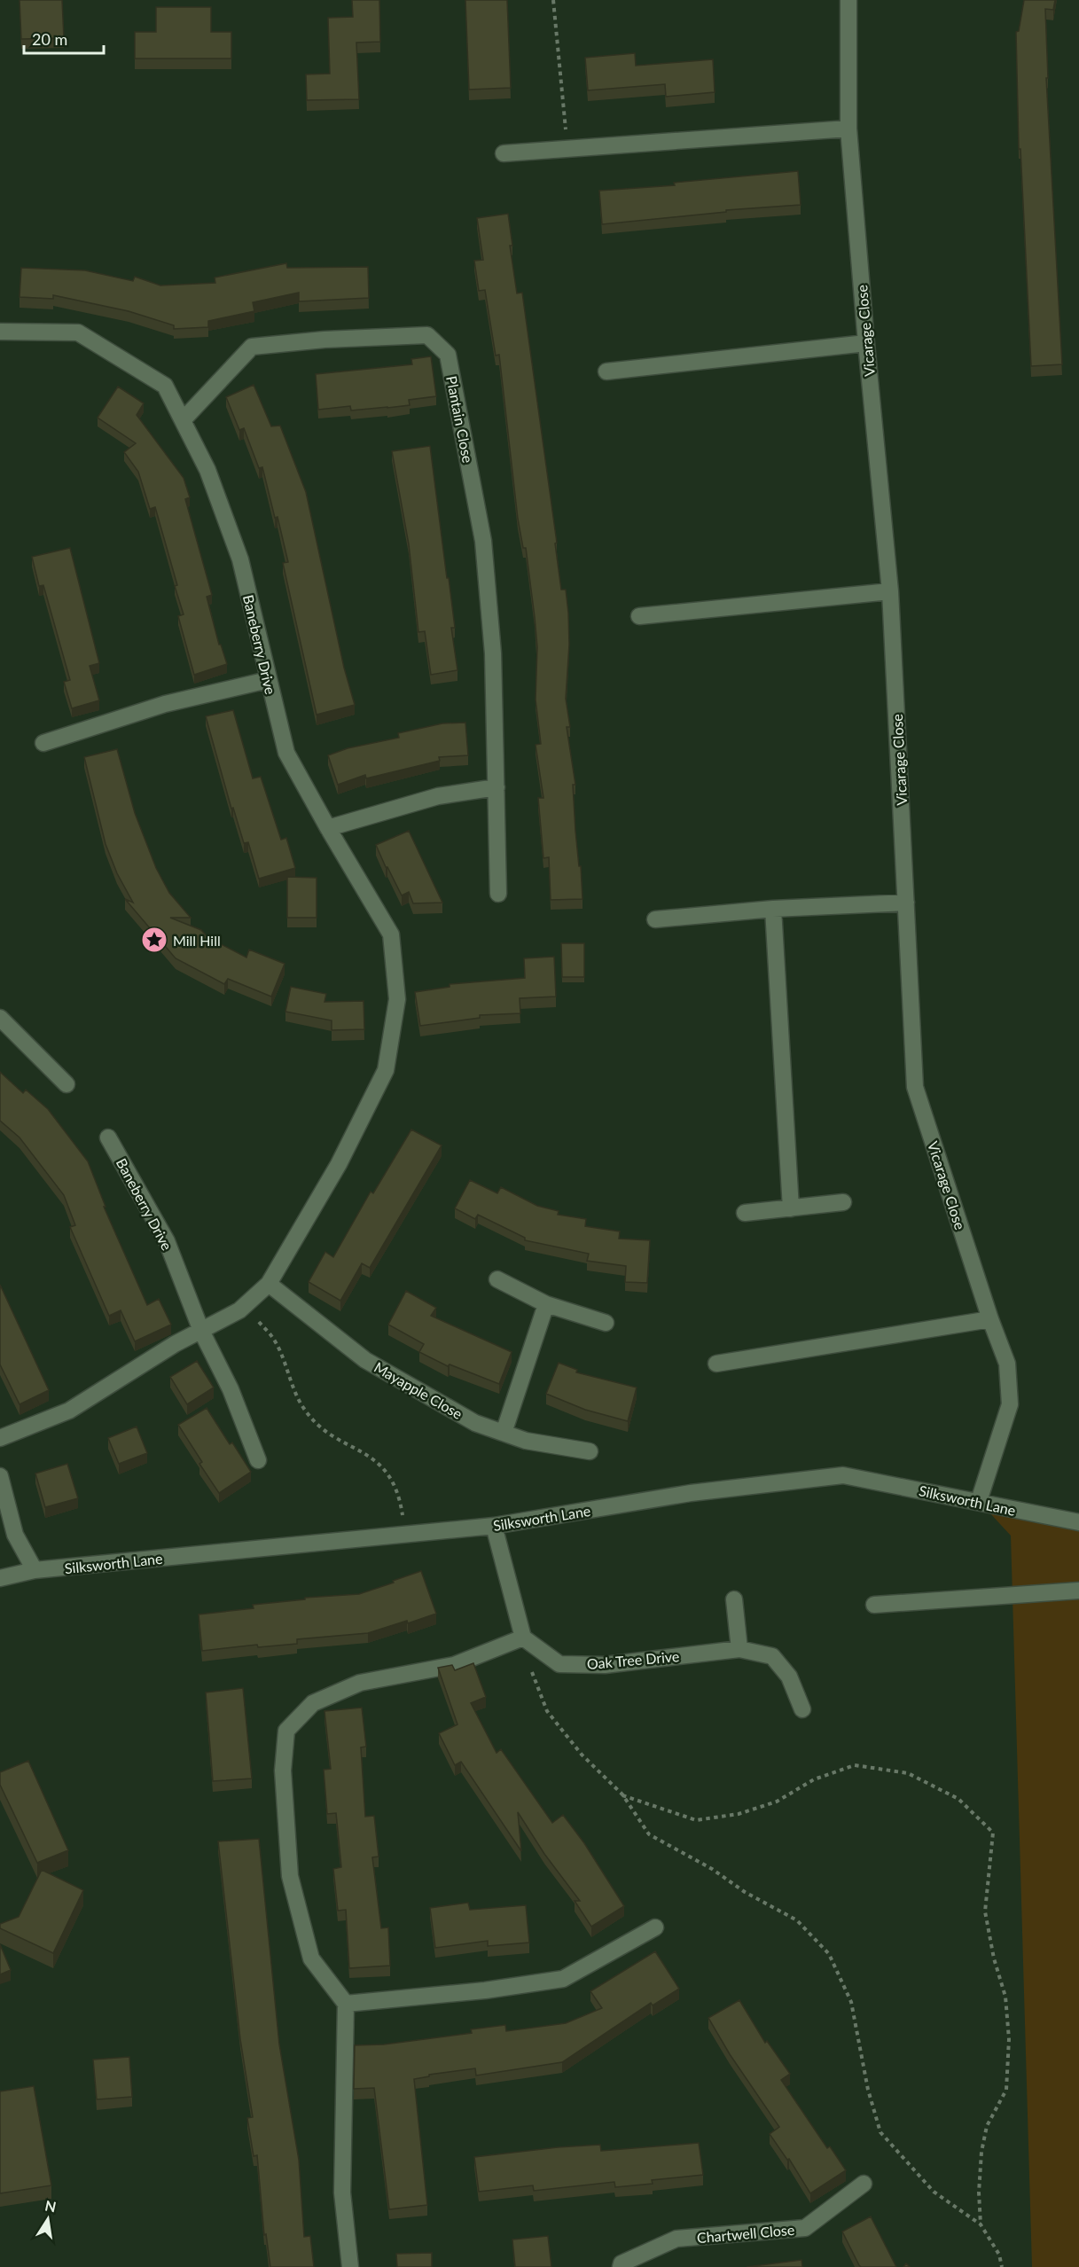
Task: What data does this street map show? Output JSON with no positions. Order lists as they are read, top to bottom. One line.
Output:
{"streets":{"street":["Vicarage Close","Plantain Close","Baneberry Drive","Mayapple Close","Silksworth Lane","Oak Tree Drive","Chartwell Close"]},"crossings":[["Vicarage Close","Silksworth Lane"],["Plantain Close","Baneberry Drive"],["Baneberry Drive","Mayapple Close"]],"places":{"place":["Mill Hill"]},"scale_bar":"20 m","north":"top"}
